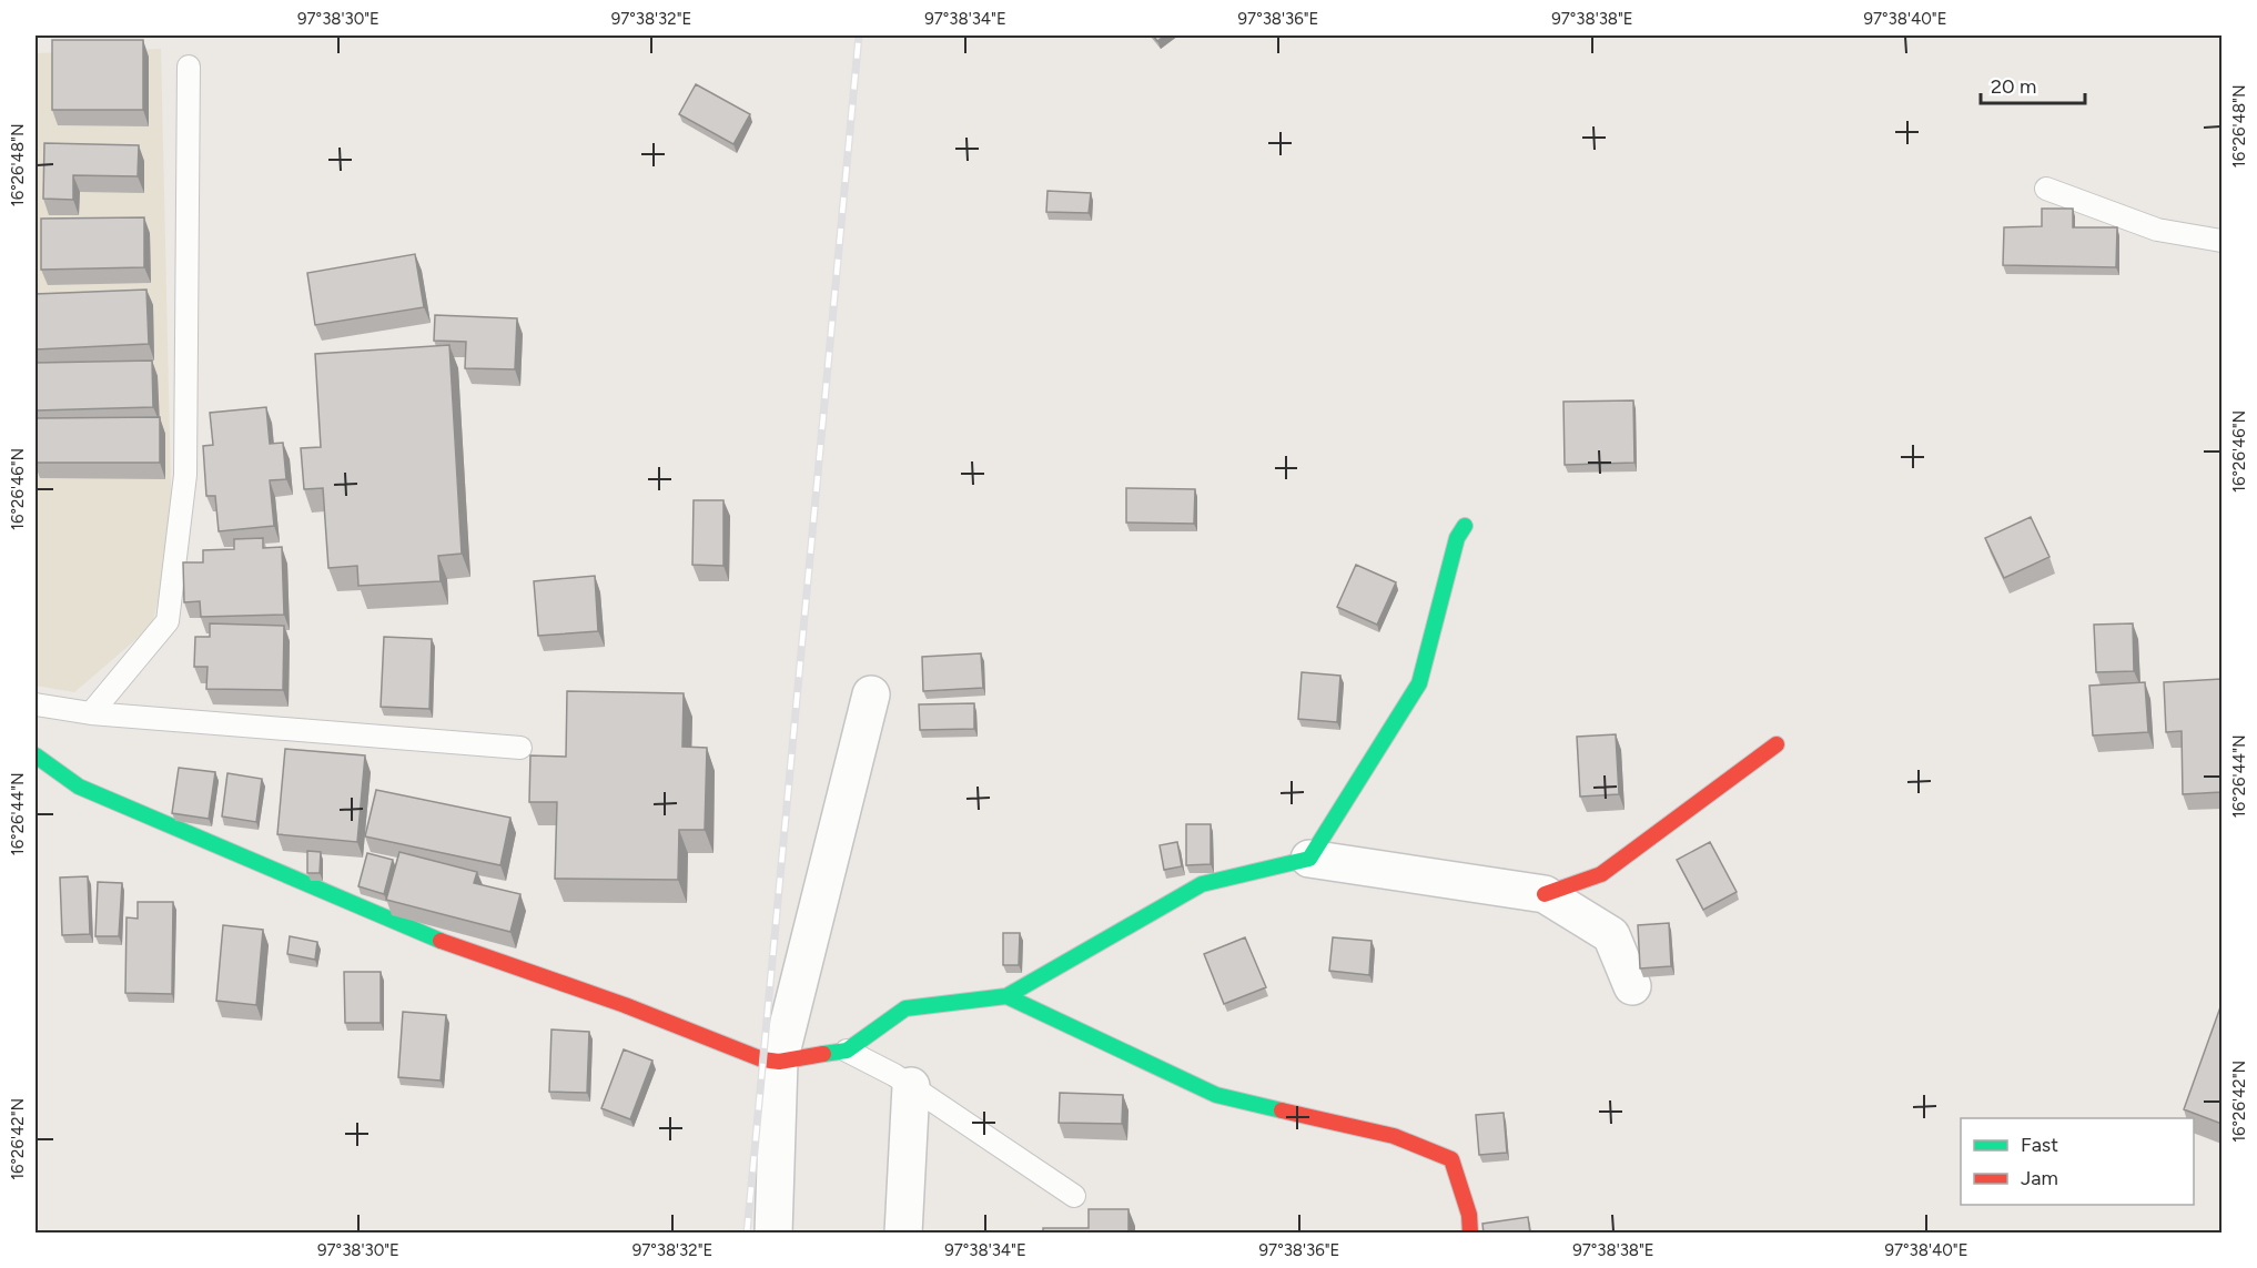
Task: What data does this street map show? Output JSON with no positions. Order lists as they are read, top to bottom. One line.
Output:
{"legend":["Fast","Jam"],"scale_bar":"20 m","coordinates":["97°38'30\"E","97°38'32\"E","97°38'34\"E","97°38'36\"E","97°38'38\"E","97°38'40\"E","16°26'48\"N","16°26'46\"N","16°26'44\"N","16°26'42\"N"]}
